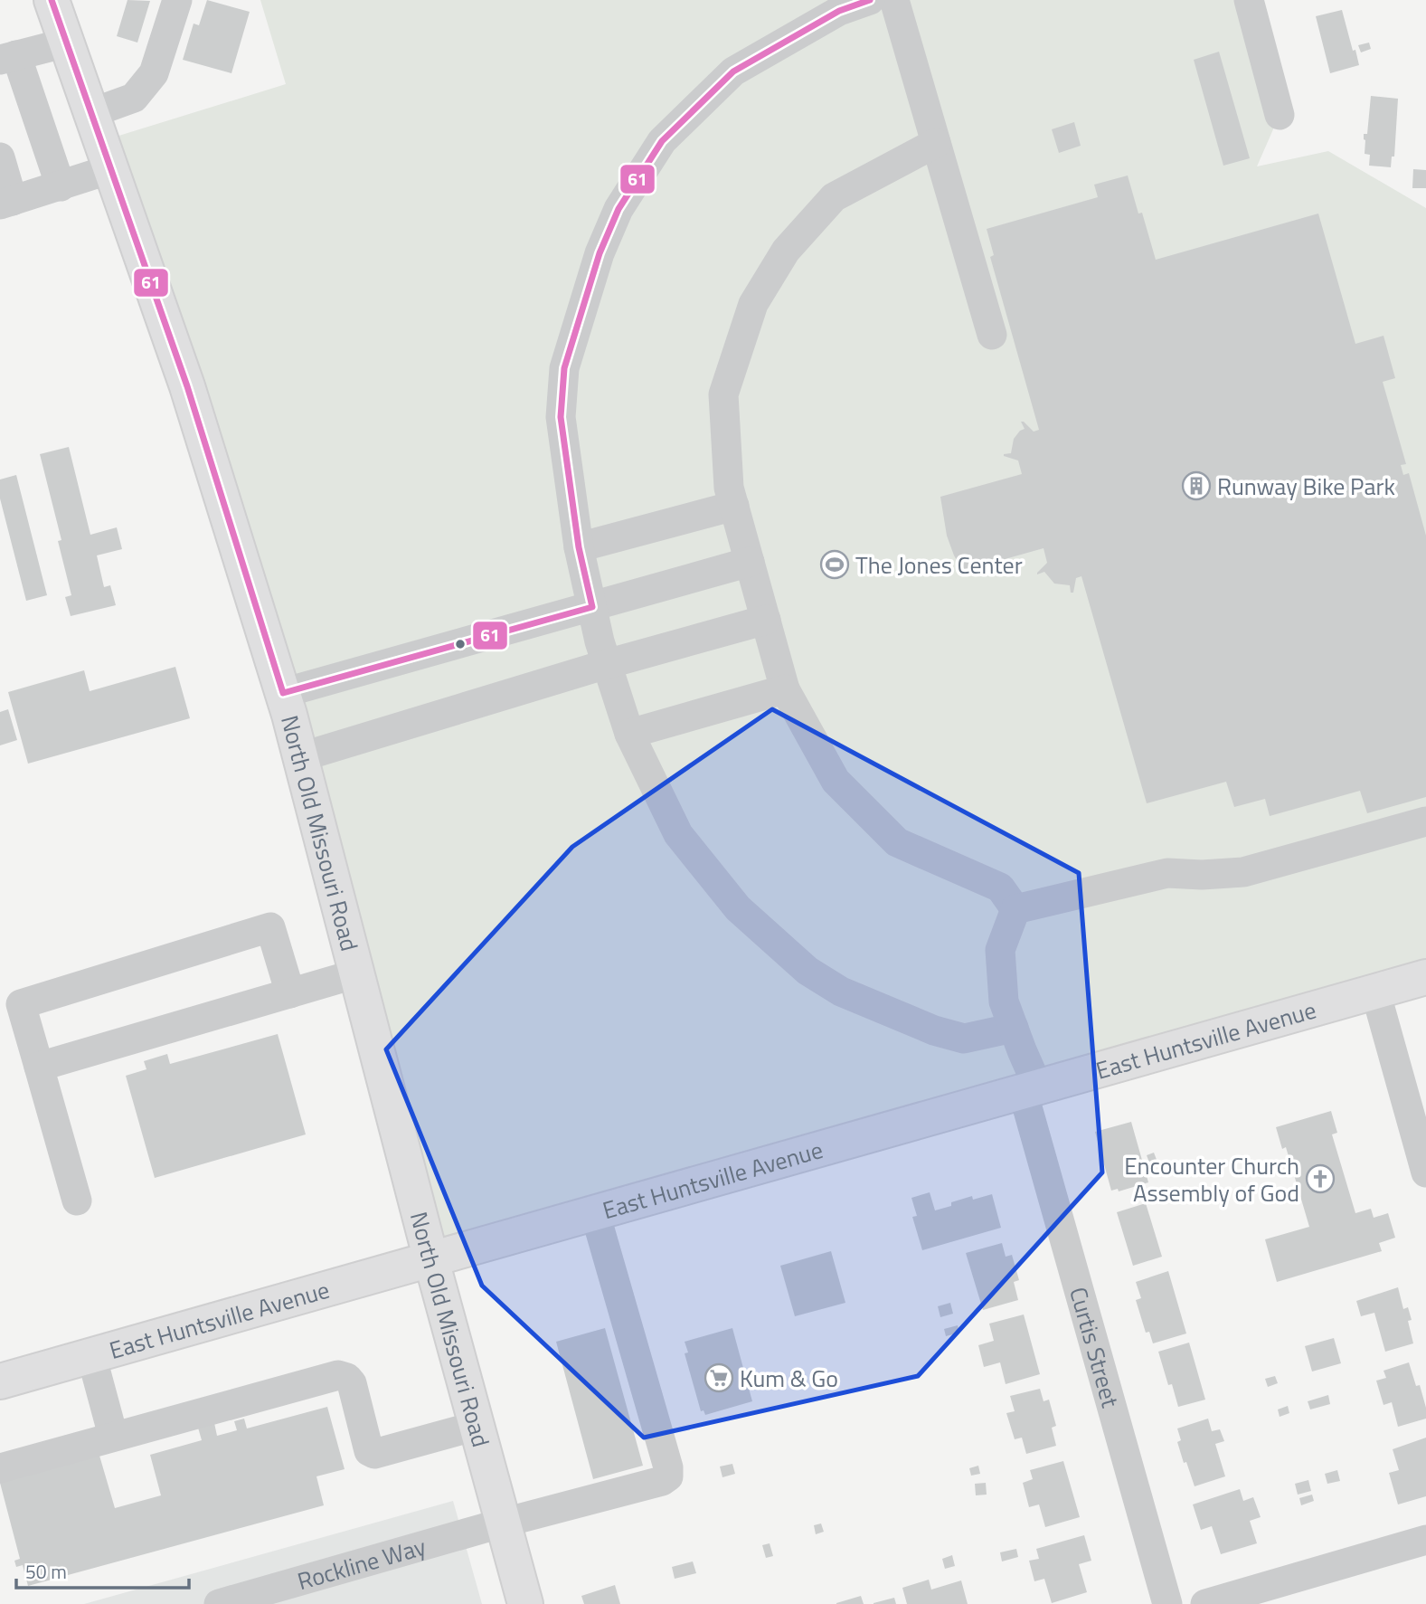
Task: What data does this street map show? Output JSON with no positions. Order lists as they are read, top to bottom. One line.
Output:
{"streets":{"main road":["North Old Missouri Road","East Huntsville Avenue"],"street":["Curtis Street","Rockline Way"]},"crossings":[["North Old Missouri Road","East Huntsville Avenue"],["North Old Missouri Road","Rockline Way"],["East Huntsville Avenue","Curtis Street"],["East Huntsville Avenue","Rockline Way"]],"places":{"building":["Runway Bike Park"],"sports":["The Jones Center"],"church":["Encounter Church Assembly of God"],"supermarket":["Kum & Go"]},"lines":["transit line 61"],"scale_bar":"50 m"}
